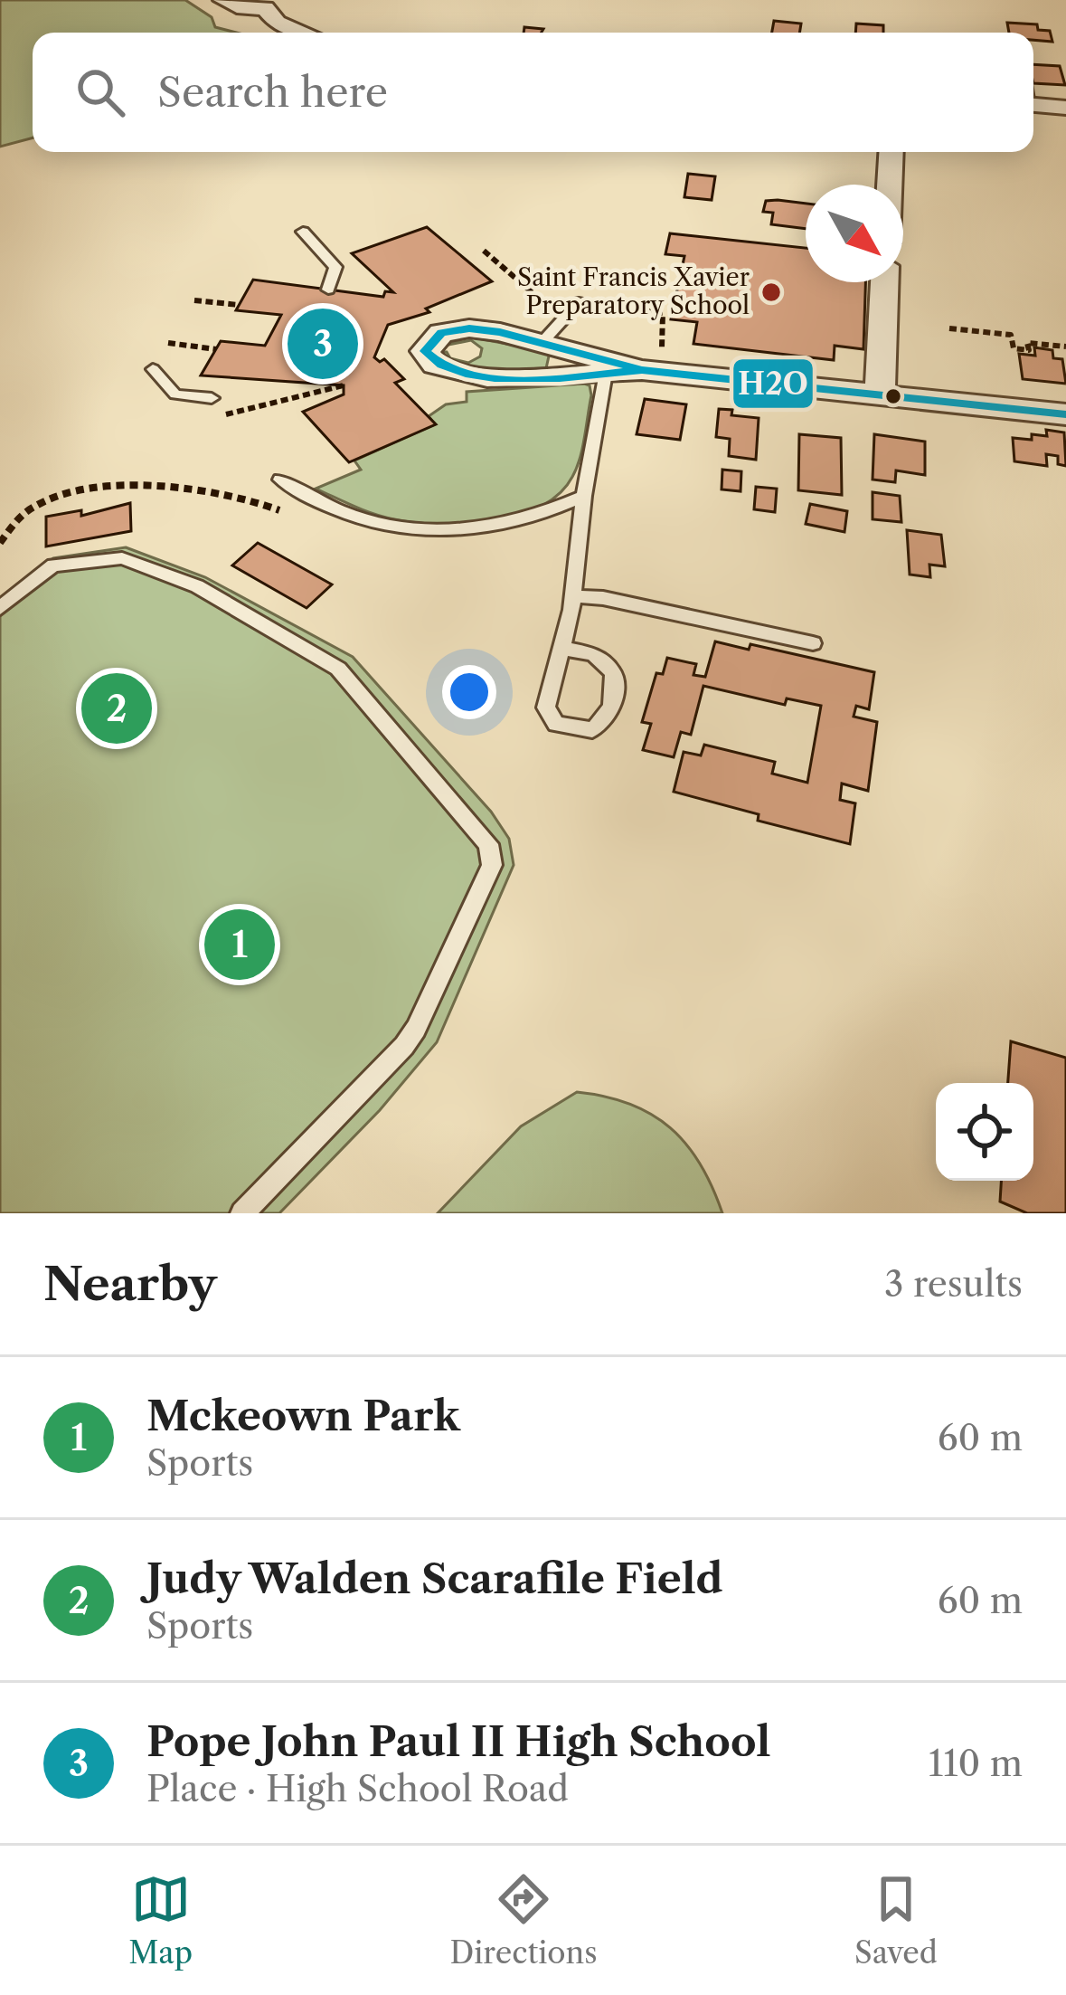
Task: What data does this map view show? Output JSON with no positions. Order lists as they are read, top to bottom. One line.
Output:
{"places":["Saint Francis Xavier Preparatory School"],"lines":["transit line H2O"],"north":"bottom right","page":{"search":"Search here","pins":["3","2","1"],"heading":["Nearby","3 results"],"list":[{"mark":"1","name":"Mckeown Park","note":"Sports","value":"60 m"},{"mark":"2","name":"Judy Walden Scarafile Field","note":"Sports","value":"60 m"},{"mark":"3","name":"Pope John Paul II High School","note":"Place · High School Road","value":"110 m"}],"nav":["Map","Directions","Saved"]}}
